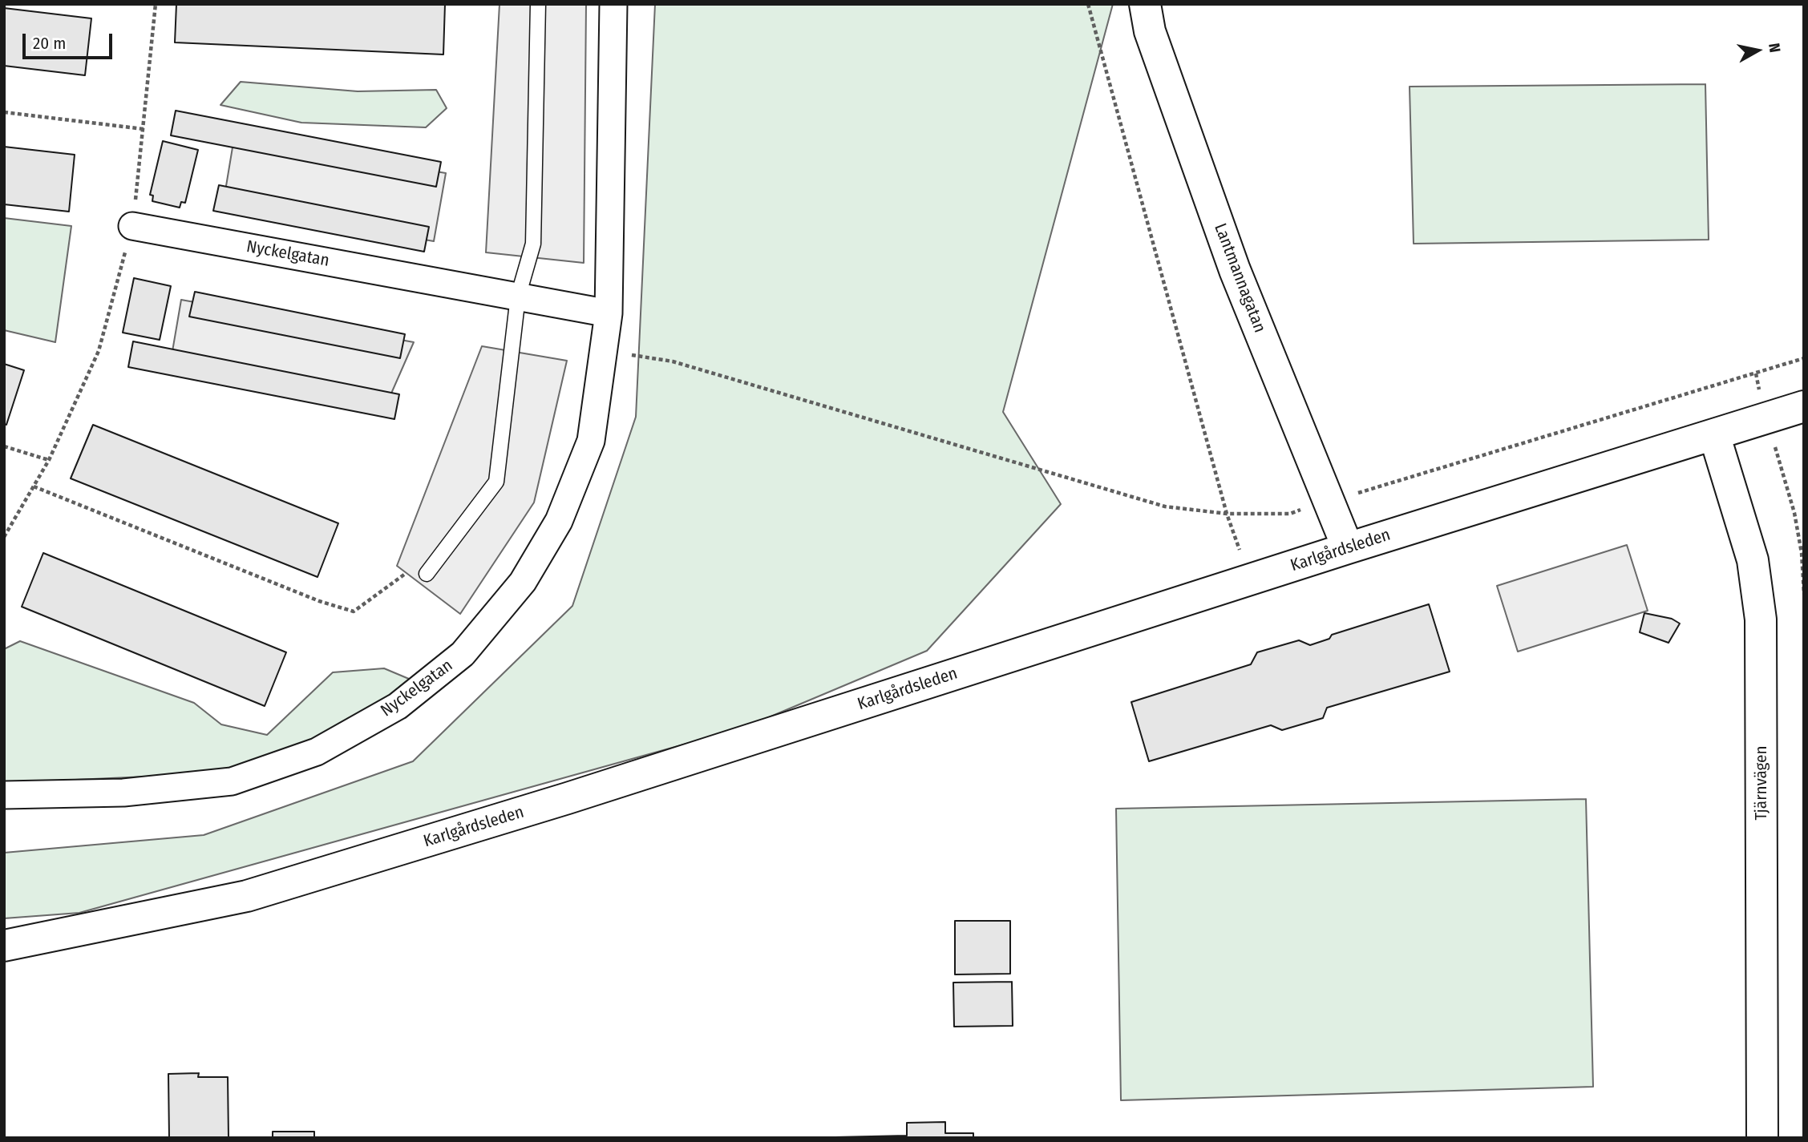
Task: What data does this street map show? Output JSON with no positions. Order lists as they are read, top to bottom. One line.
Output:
{"streets":{"street":["Nyckelgatan","Lantmannagatan","Karlgårdsleden","Tjärnvägen"]},"crossings":[["Lantmannagatan","Karlgårdsleden"],["Karlgårdsleden","Tjärnvägen"]],"scale_bar":"20 m","north":"right"}
